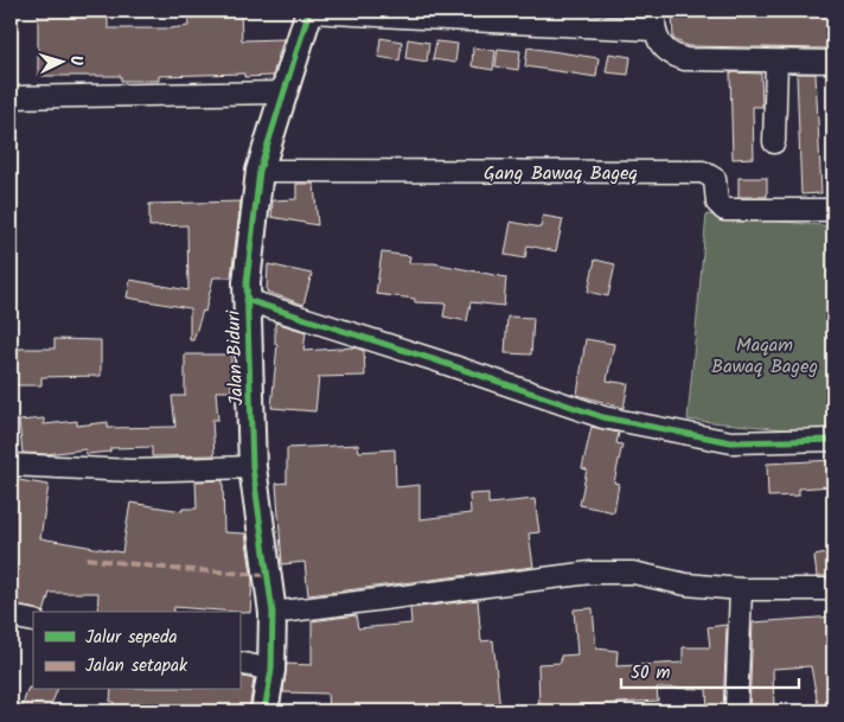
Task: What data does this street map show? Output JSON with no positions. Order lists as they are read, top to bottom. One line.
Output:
{"streets":{"street":["Gang Bawaq Bageq","Jalan Biduri"]},"crossings":[["Gang Bawaq Bageq","Jalan Biduri"]],"parks":["Maqam Bawaq Bageg"],"legend":["Jalur sepeda","Jalan setapak"],"scale_bar":"50 m","north":"right"}
